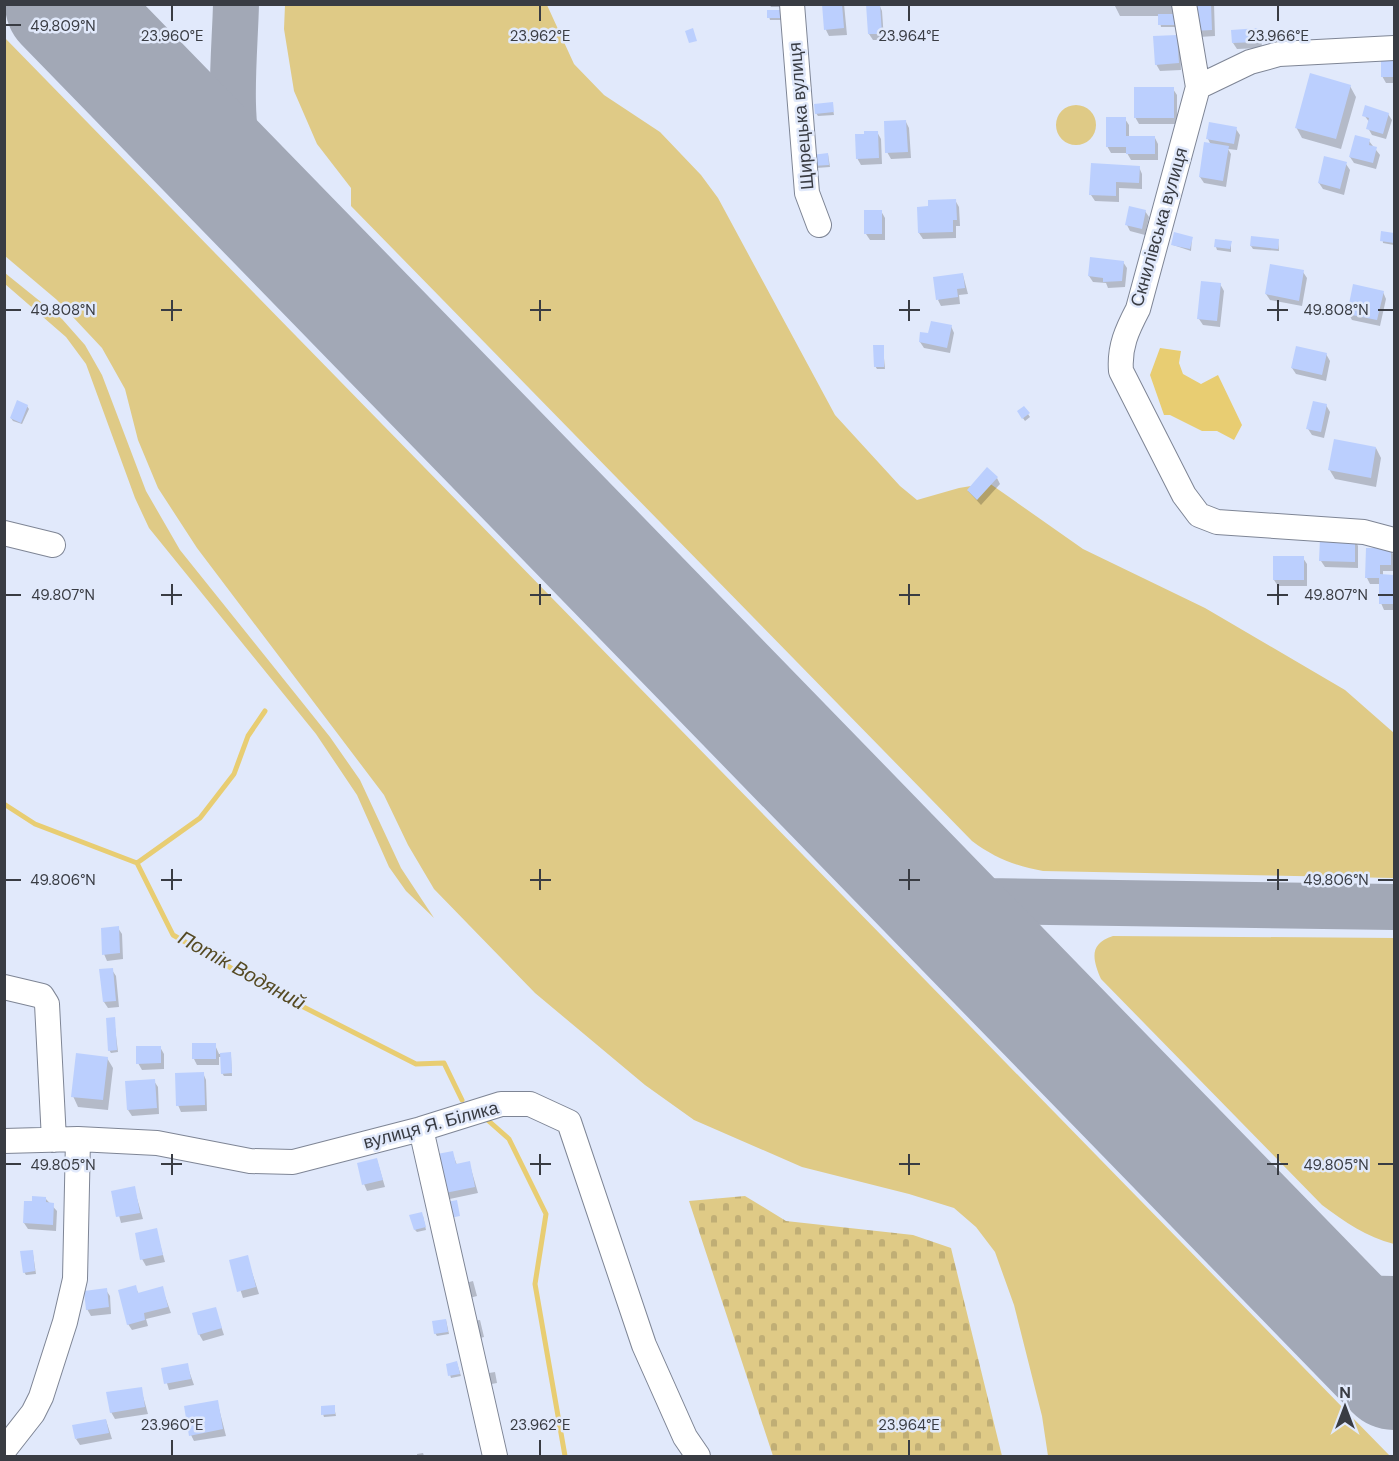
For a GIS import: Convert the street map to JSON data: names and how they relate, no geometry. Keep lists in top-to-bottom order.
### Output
{
  "streets": {
    "street": ["Щирецька вулиця", "Скнилівська вулиця", "вулиця Я. Білика"]
  },
  "water": ["Потік Водяний"],
  "north": "top",
  "coordinates": [
    "49.809°N",
    "23.960°E",
    "23.962°E",
    "23.964°E",
    "23.966°E",
    "49.808°N",
    "49.807°N",
    "49.806°N",
    "49.805°N"
  ]
}
